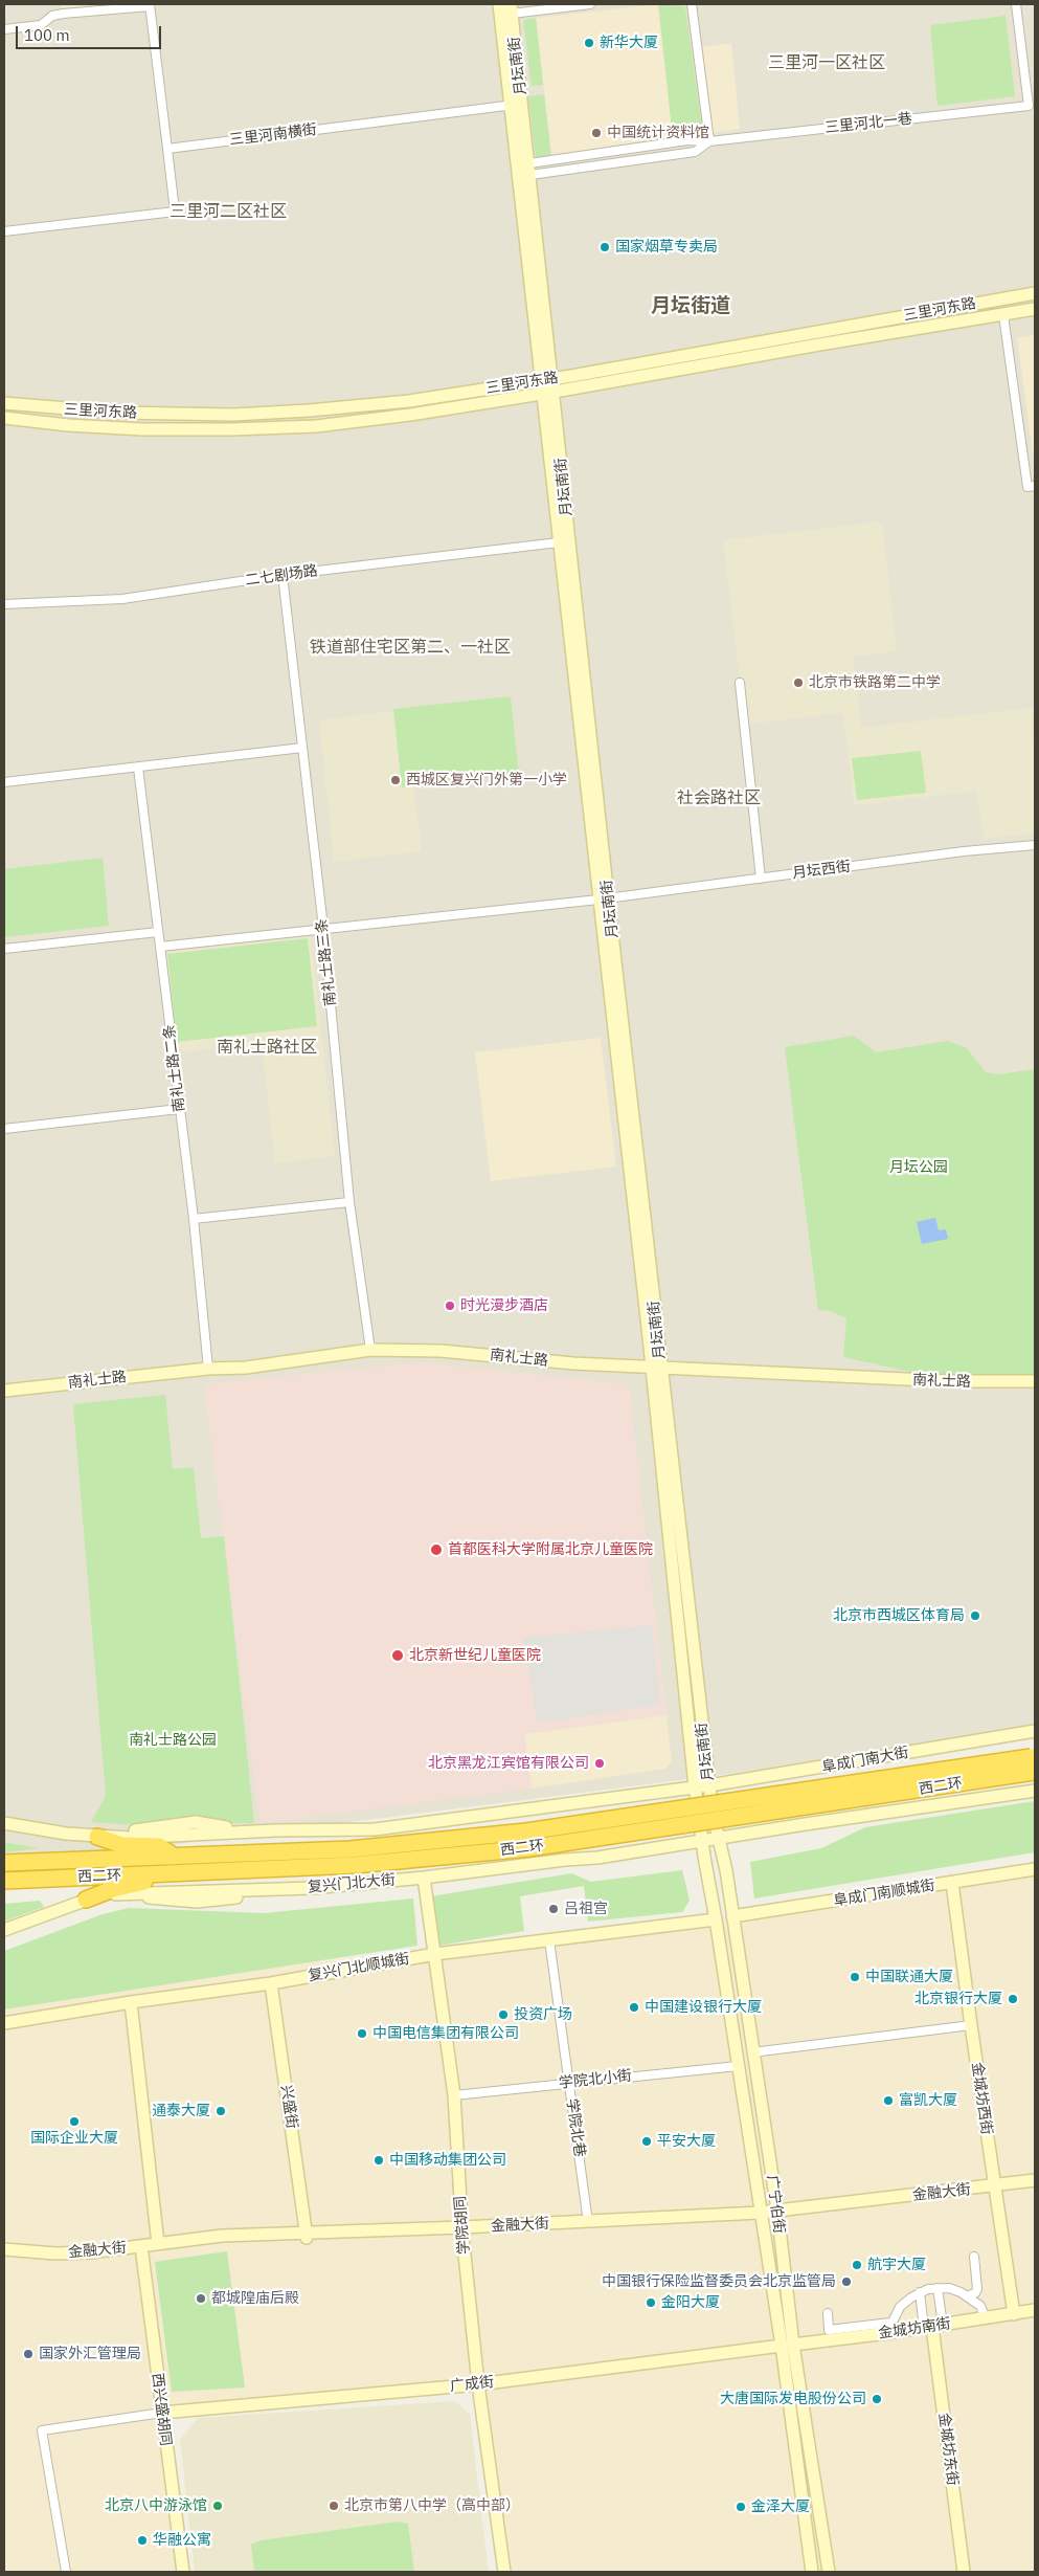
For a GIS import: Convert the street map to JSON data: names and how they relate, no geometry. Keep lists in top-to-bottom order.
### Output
{
  "streets": {
    "highway": ["西二环"],
    "main road": [
      "月坛南街",
      "三里河东路",
      "南礼士路",
      "阜成门南大街",
      "复兴门北大街",
      "阜成门南顺城街",
      "复兴门北顺城街",
      "金城坊西街",
      "兴盛街",
      "金融大街",
      "广宁伯街",
      "学院胡同",
      "金城坊南街",
      "广成街",
      "西兴盛胡同",
      "金城坊东街"
    ],
    "street": [
      "三里河北一巷",
      "三里河南横街",
      "二七剧场路",
      "月坛西街",
      "南礼士路三条",
      "南礼士路二条",
      "学院北小街",
      "学院北巷"
    ]
  },
  "crossings": [
    ["月坛南街", "三里河北一巷"],
    ["月坛南街", "三里河南横街"],
    ["月坛南街", "三里河东路"],
    ["月坛南街", "二七剧场路"],
    ["月坛南街", "月坛西街"],
    ["月坛南街", "南礼士路"],
    ["月坛南街", "阜成门南大街"],
    ["月坛南街", "复兴门北大街"],
    ["月坛南街", "广宁伯街"],
    ["二七剧场路", "南礼士路三条"],
    ["月坛西街", "南礼士路三条"],
    ["月坛西街", "南礼士路二条"],
    ["南礼士路三条", "南礼士路"],
    ["南礼士路二条", "南礼士路"],
    ["复兴门北大街", "广宁伯街"],
    ["复兴门北大街", "学院胡同"],
    ["阜成门南顺城街", "金城坊西街"],
    ["阜成门南顺城街", "广宁伯街"],
    ["复兴门北顺城街", "兴盛街"],
    ["复兴门北顺城街", "学院北巷"],
    ["复兴门北顺城街", "广宁伯街"],
    ["复兴门北顺城街", "学院胡同"],
    ["学院北小街", "学院北巷"],
    ["学院北小街", "广宁伯街"],
    ["学院北小街", "学院胡同"],
    ["金城坊西街", "金融大街"],
    ["金城坊西街", "金城坊南街"],
    ["兴盛街", "金融大街"],
    ["学院北巷", "金融大街"],
    ["金融大街", "广宁伯街"],
    ["金融大街", "学院胡同"],
    ["金融大街", "西兴盛胡同"],
    ["广宁伯街", "金城坊南街"],
    ["广宁伯街", "广成街"],
    ["学院胡同", "广成街"],
    ["金城坊南街", "广成街"],
    ["金城坊南街", "金城坊东街"],
    ["广成街", "西兴盛胡同"]
  ],
  "districts": [
    "三里河一区社区",
    "三里河二区社区",
    "月坛街道",
    "铁道部住宅区第二、一社区",
    "社会路社区",
    "南礼士路社区"
  ],
  "parks": ["月坛公园", "南礼士路公园"],
  "places": [
    "新华大厦",
    "中国统计资料馆",
    "国家烟草专卖局",
    "北京市铁路第二中学",
    "西城区复兴门外第一小学",
    "时光漫步酒店",
    "首都医科大学附属北京儿童医院",
    "北京市西城区体育局",
    "北京新世纪儿童医院",
    "北京黑龙江宾馆有限公司",
    "吕祖宫",
    "中国联通大厦",
    "北京银行大厦",
    "中国建设银行大厦",
    "投资广场",
    "中国电信集团有限公司",
    "富凯大厦",
    "通泰大厦",
    "国际企业大厦",
    "平安大厦",
    "中国移动集团公司",
    "航宇大厦",
    "中国银行保险监督委员会北京监管局",
    "都城隍庙后殿",
    "金阳大厦",
    "国家外汇管理局",
    "大唐国际发电股份公司",
    "北京八中游泳馆",
    "北京市第八中学（高中部）",
    "金泽大厦",
    "华融公寓"
  ],
  "scale_bar": "100 m"
}
